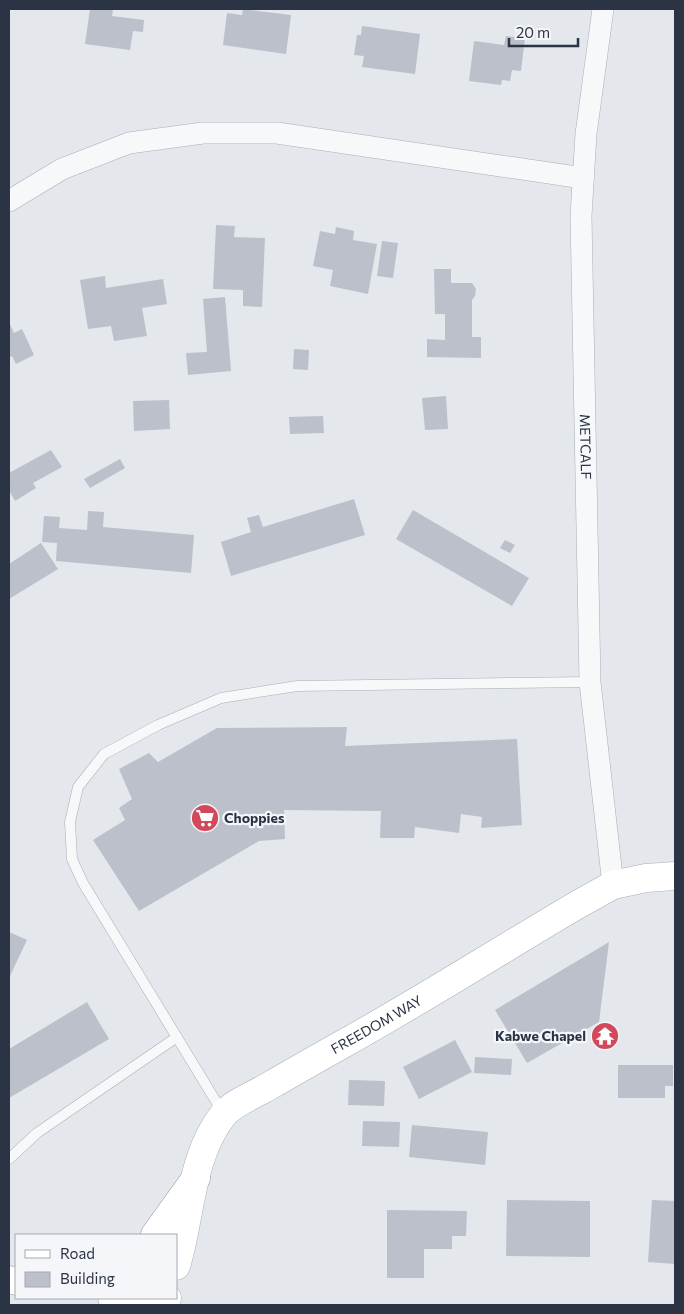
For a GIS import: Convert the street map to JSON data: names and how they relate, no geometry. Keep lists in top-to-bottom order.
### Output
{
  "streets": {
    "main road": ["FREEDOM WAY"],
    "street": ["METCALF"]
  },
  "crossings": [
    ["METCALF", "FREEDOM WAY"]
  ],
  "places": {
    "supermarket": ["Choppies"],
    "temple": ["Kabwe Chapel"]
  },
  "legend": ["Road", "Building"],
  "scale_bar": "20 m"
}
